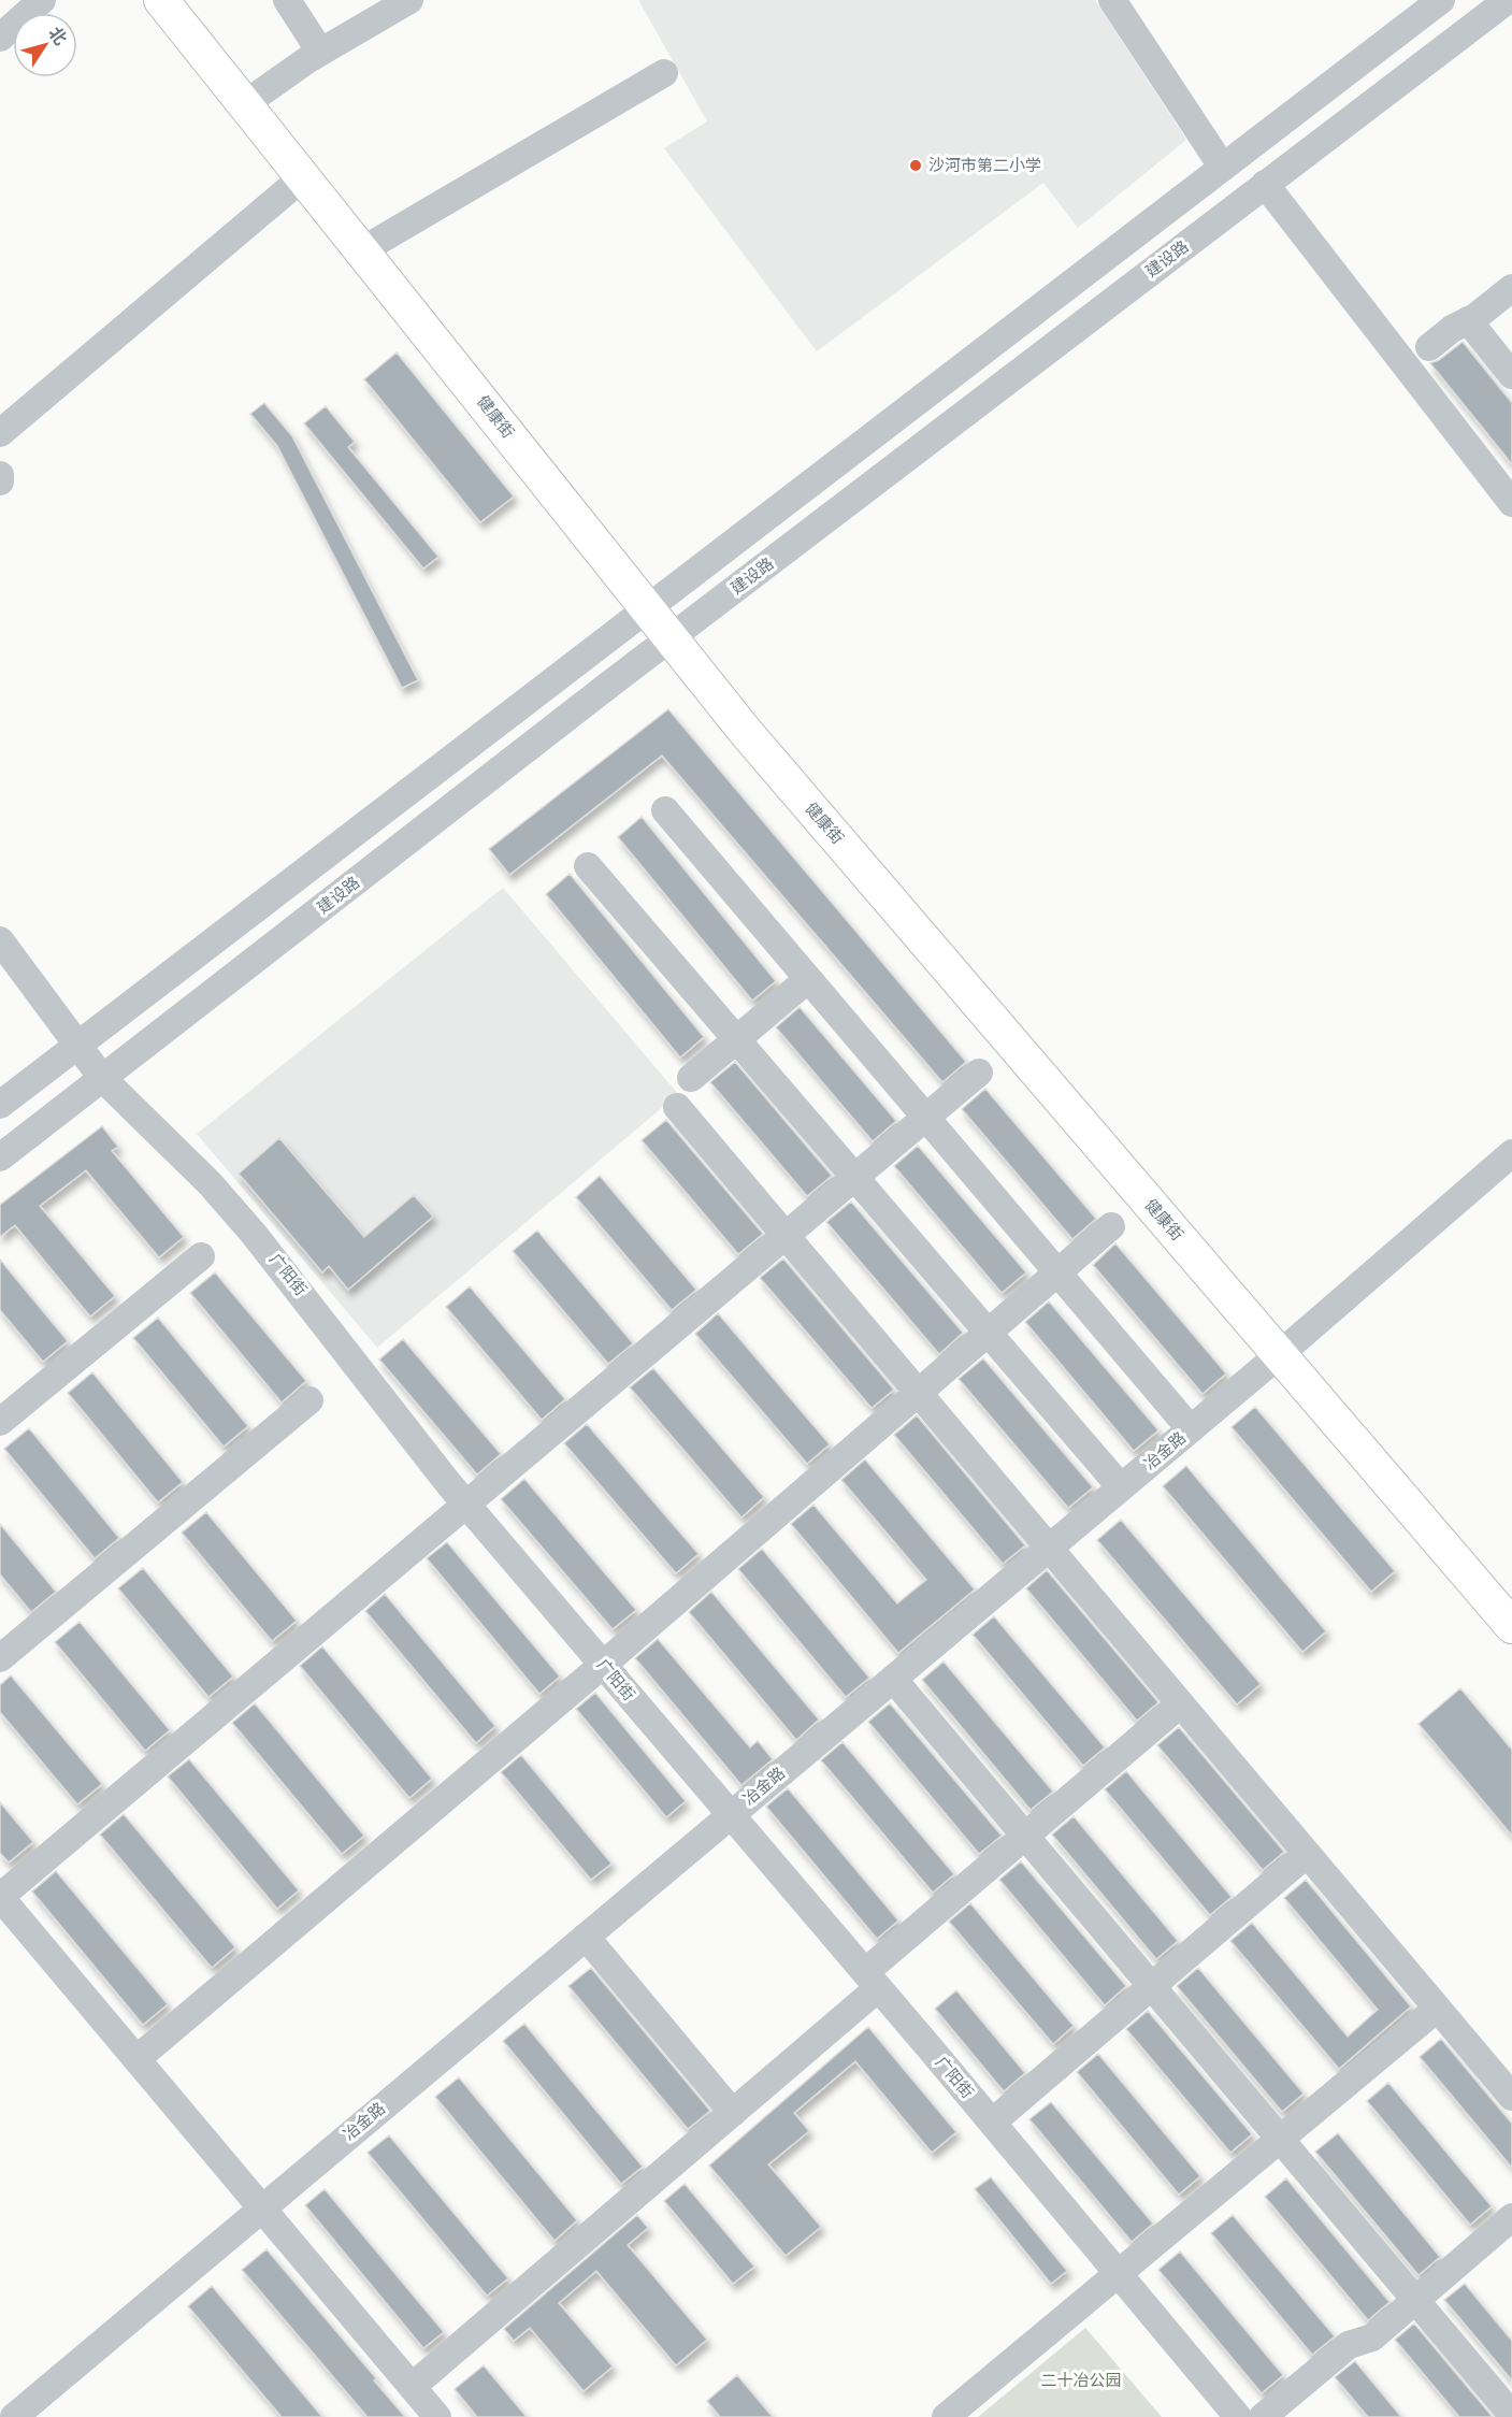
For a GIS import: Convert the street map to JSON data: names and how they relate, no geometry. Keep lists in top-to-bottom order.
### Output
{
  "streets": {
    "main road": ["健康街"],
    "street": ["建设路", "广阳街", "冶金路"]
  },
  "crossings": [
    ["建设路", "健康街"],
    ["建设路", "广阳街"],
    ["健康街", "冶金路"],
    ["广阳街", "冶金路"]
  ],
  "parks": ["二十冶公园"],
  "places": ["沙河市第二小学"],
  "north": "top right"
}
